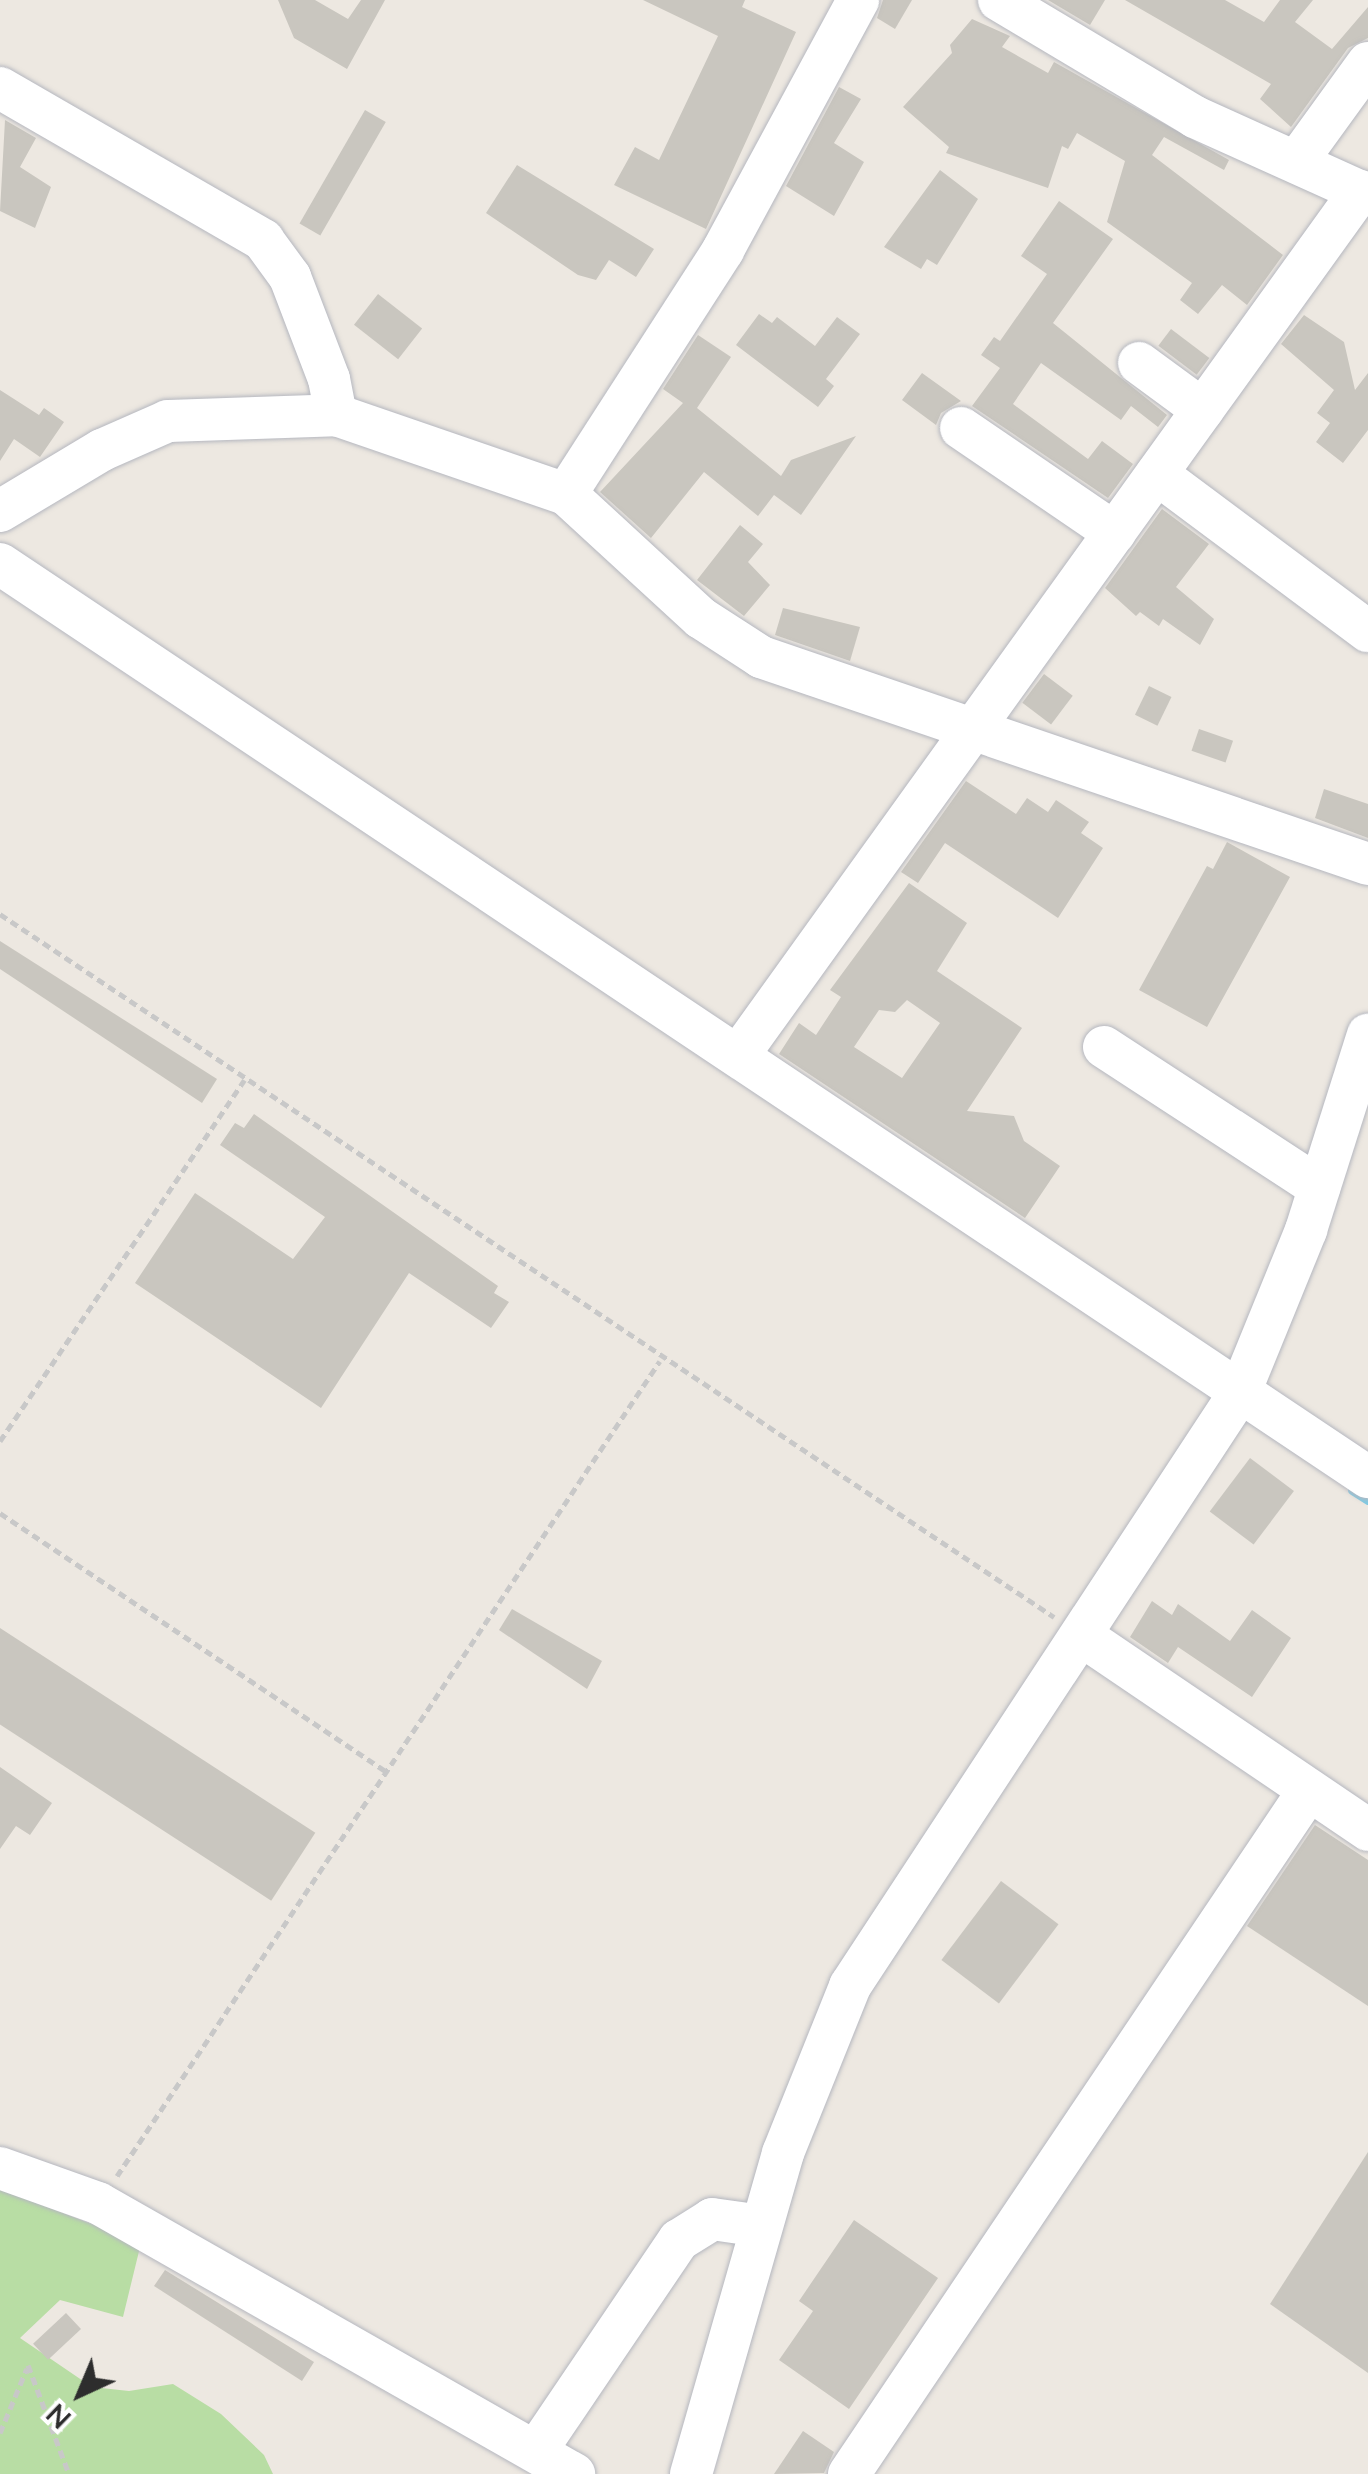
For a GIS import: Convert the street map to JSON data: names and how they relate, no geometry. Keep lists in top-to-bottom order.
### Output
{
  "north": "bottom left"
}
